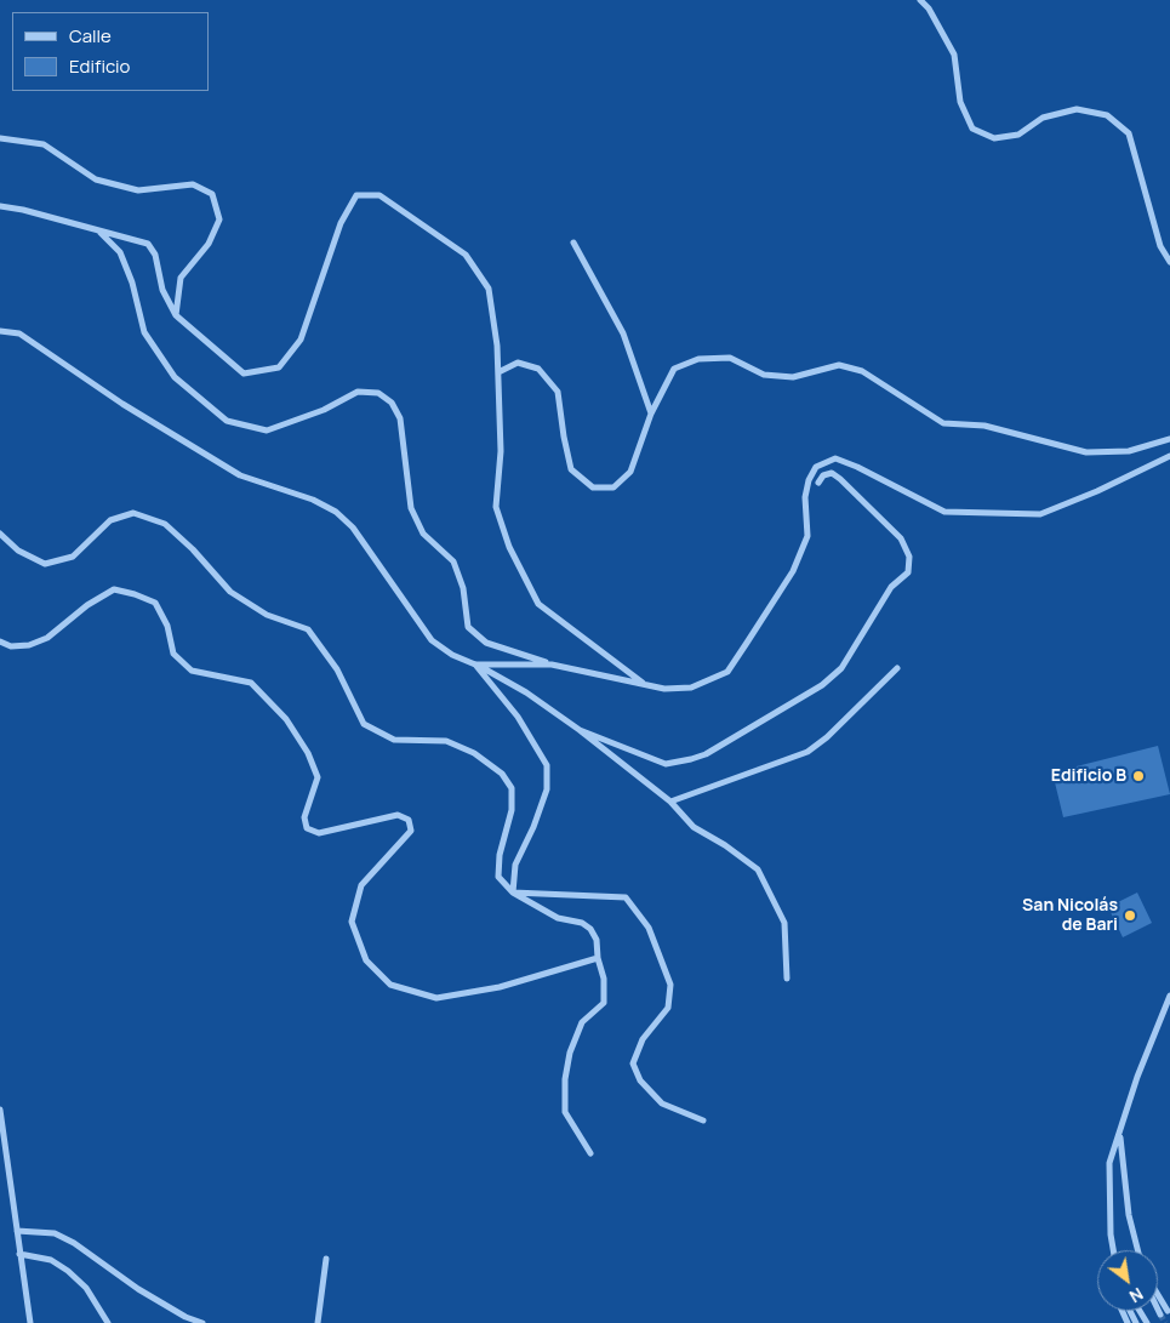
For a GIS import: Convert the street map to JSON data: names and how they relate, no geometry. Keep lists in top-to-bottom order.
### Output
{
  "places": ["Edificio B", "San Nicolás de Bari"],
  "legend": ["Calle", "Edificio"],
  "north": "bottom right"
}
